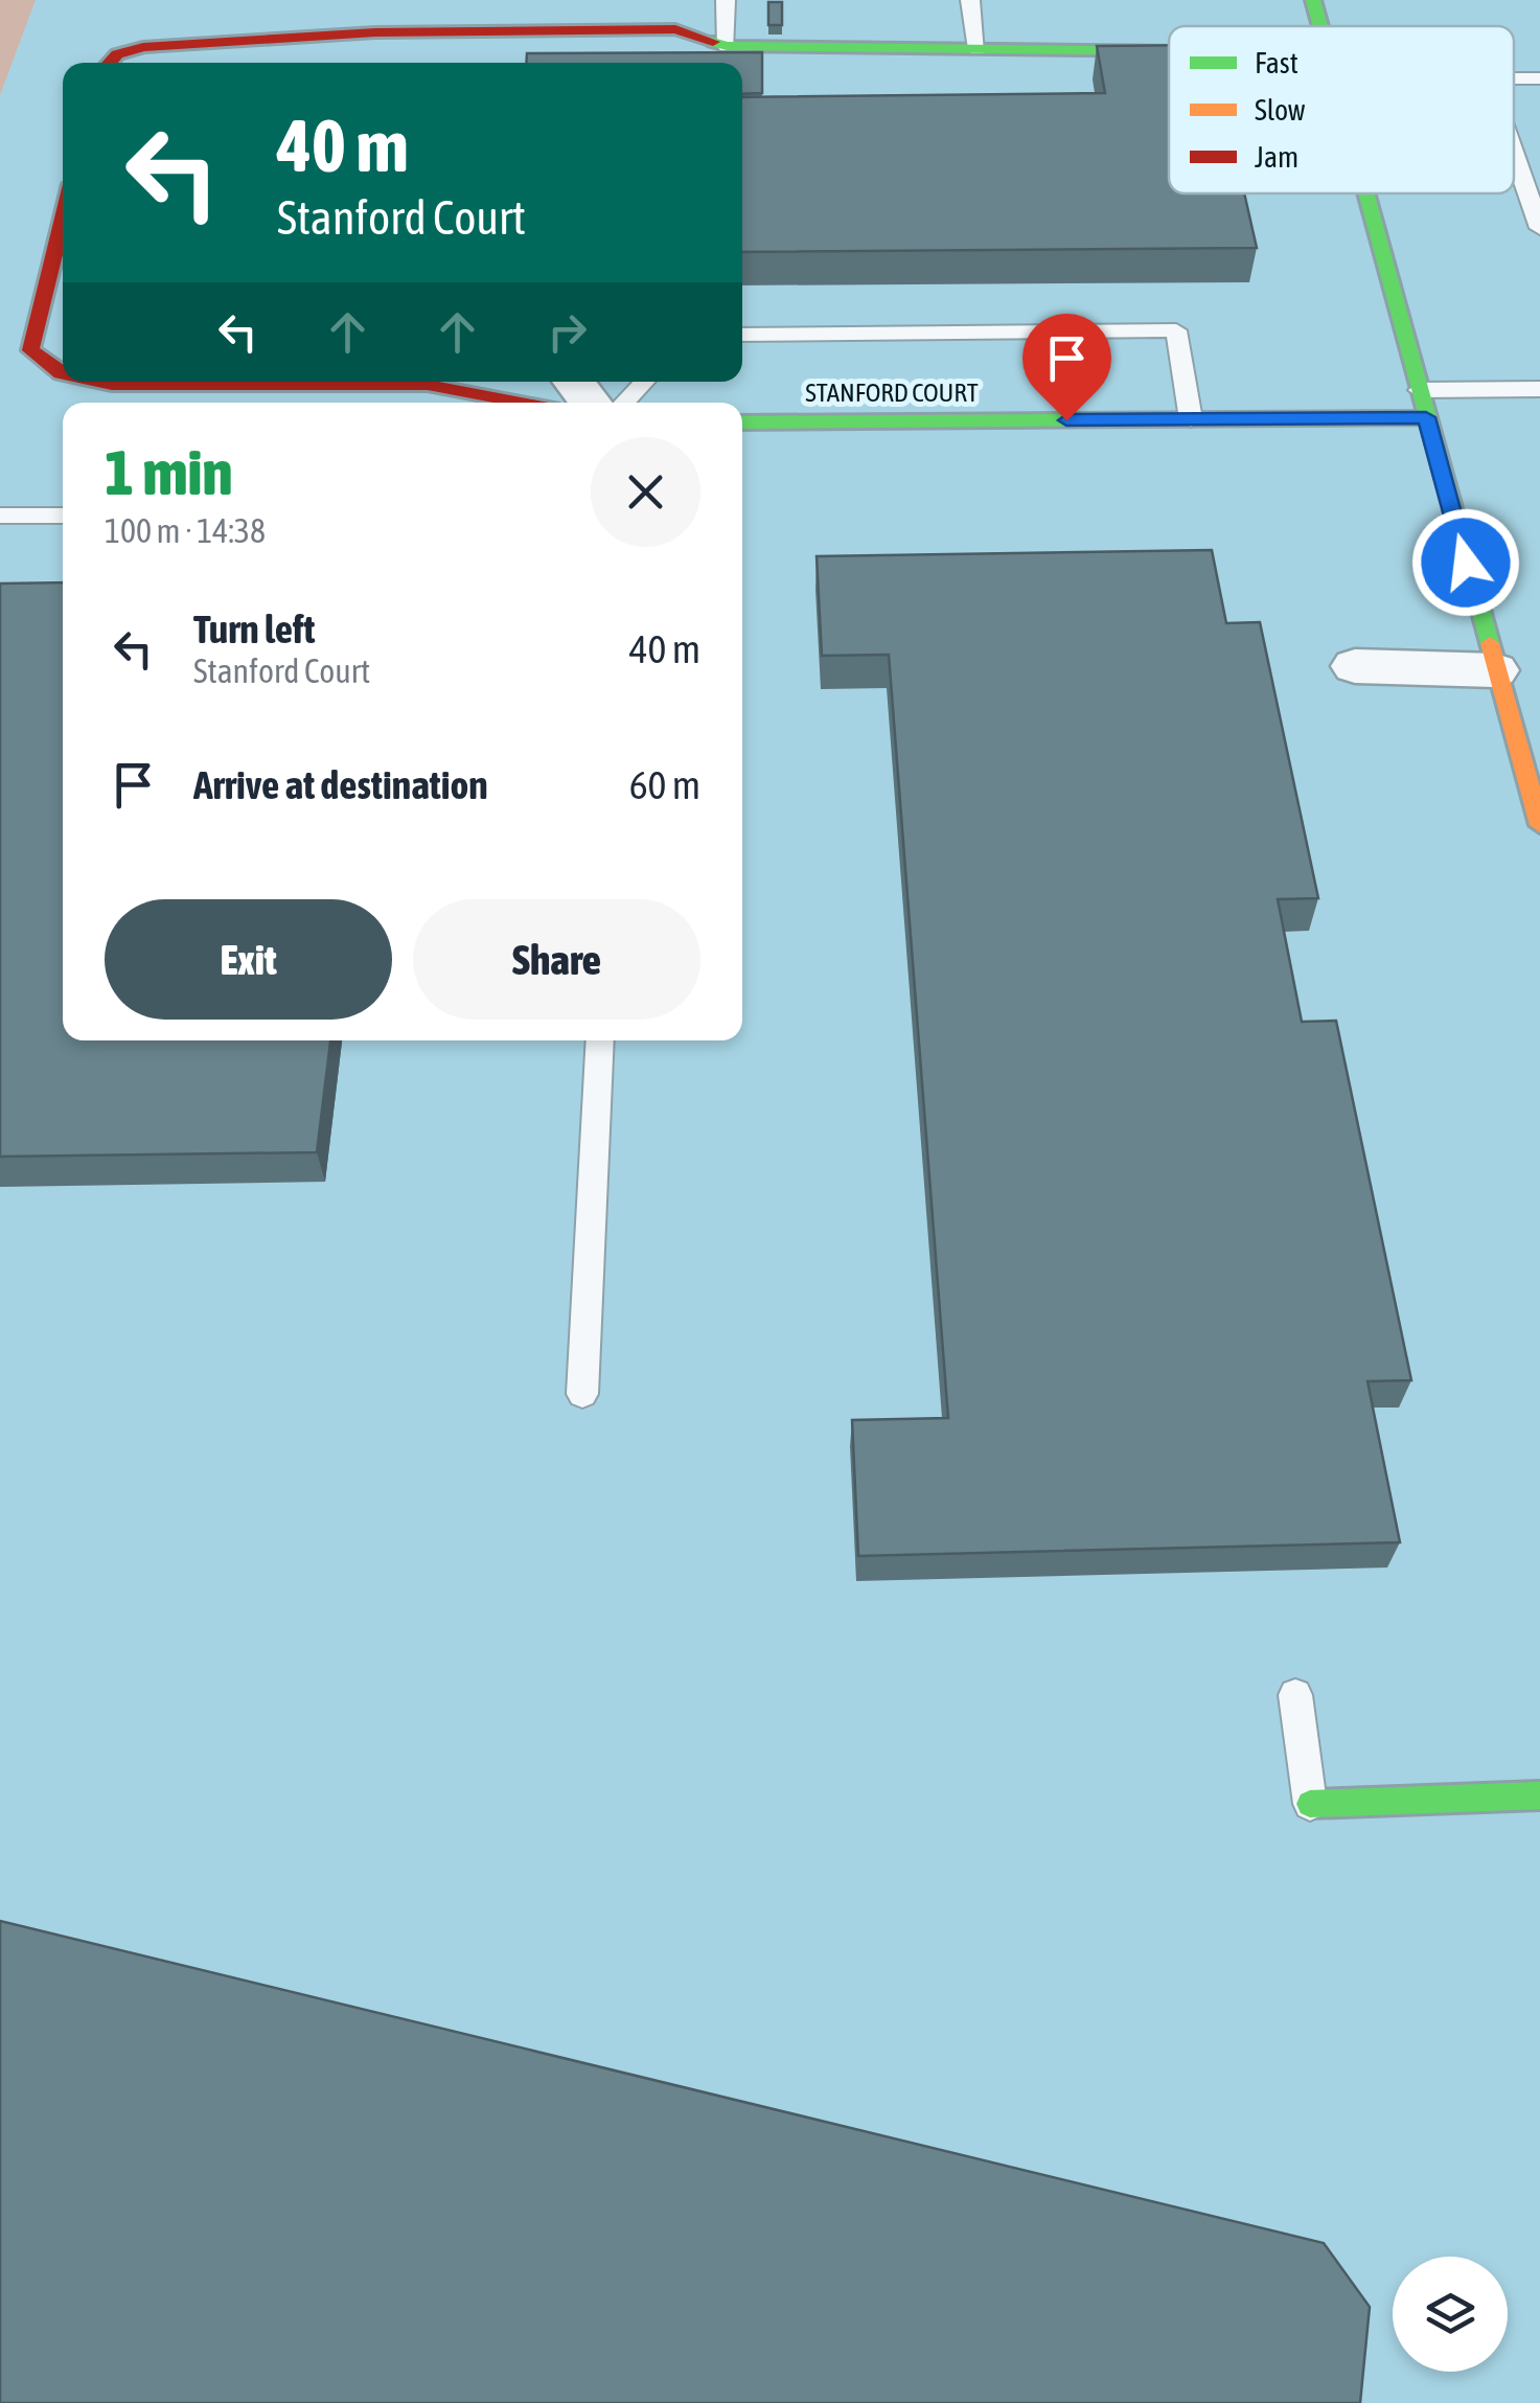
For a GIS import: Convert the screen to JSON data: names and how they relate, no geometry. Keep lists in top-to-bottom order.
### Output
{
  "streets": {
    "street": ["STANFORD COURT"]
  },
  "legend": ["Fast", "Slow", "Jam"],
  "page": {
    "turn": ["40 m", "Stanford Court"],
    "heading": ["1 min", "100 m · 14:38"],
    "list": [
      {
        "name": "Turn left",
        "note": "Stanford Court",
        "value": "40 m"
      },
      {
        "name": "Arrive at destination",
        "value": "60 m"
      }
    ],
    "buttons": ["Exit", "Share"]
  }
}
